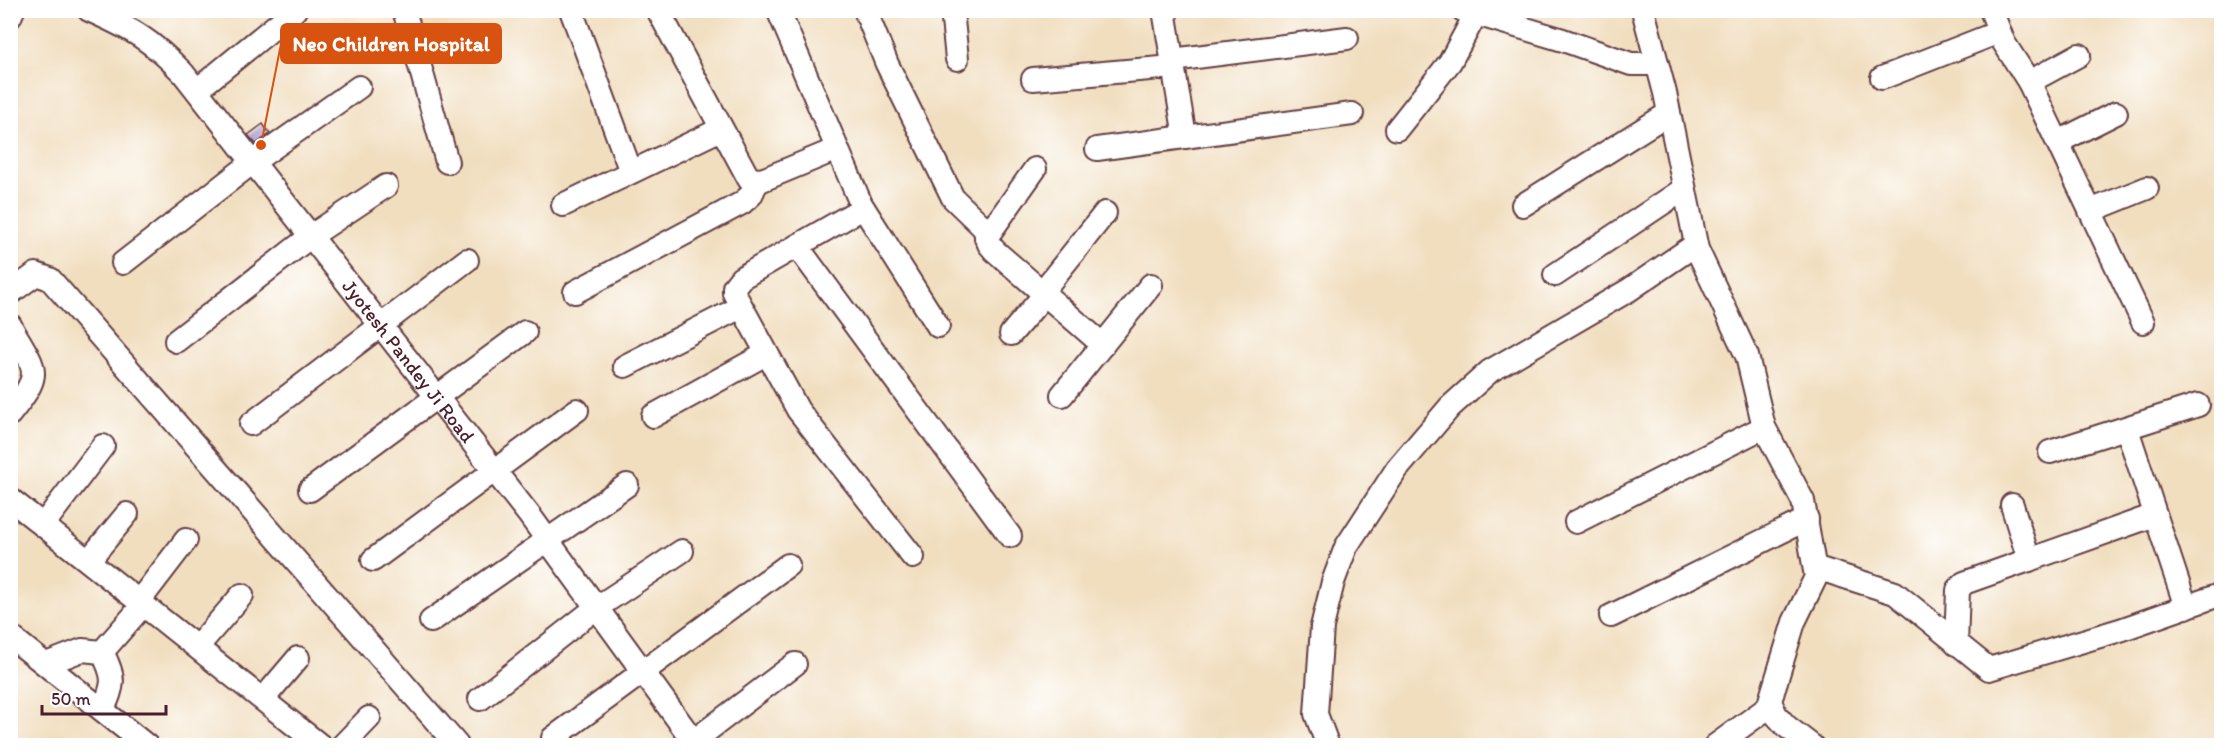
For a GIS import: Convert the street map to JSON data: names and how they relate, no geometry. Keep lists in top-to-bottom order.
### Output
{
  "streets": {
    "street": ["Jyotesh Pandey Ji Road"]
  },
  "places": ["Neo Children Hospital"],
  "scale_bar": "50 m"
}
